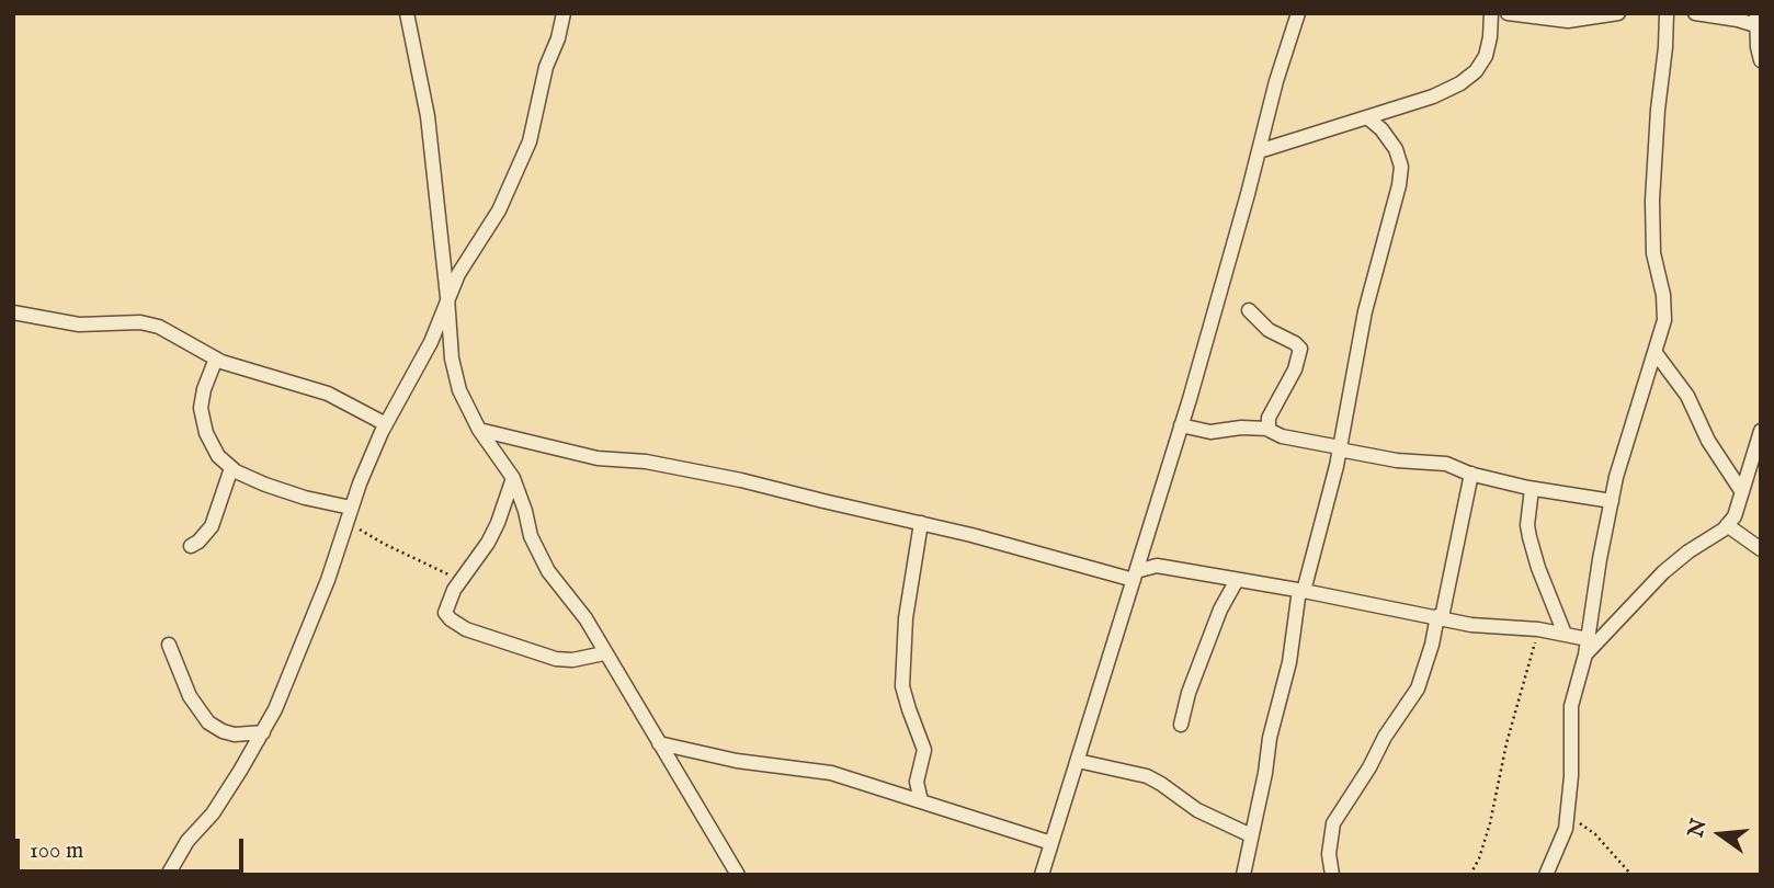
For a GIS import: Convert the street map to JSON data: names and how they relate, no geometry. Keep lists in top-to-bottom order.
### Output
{
  "scale_bar": "100 m",
  "north": "left"
}
